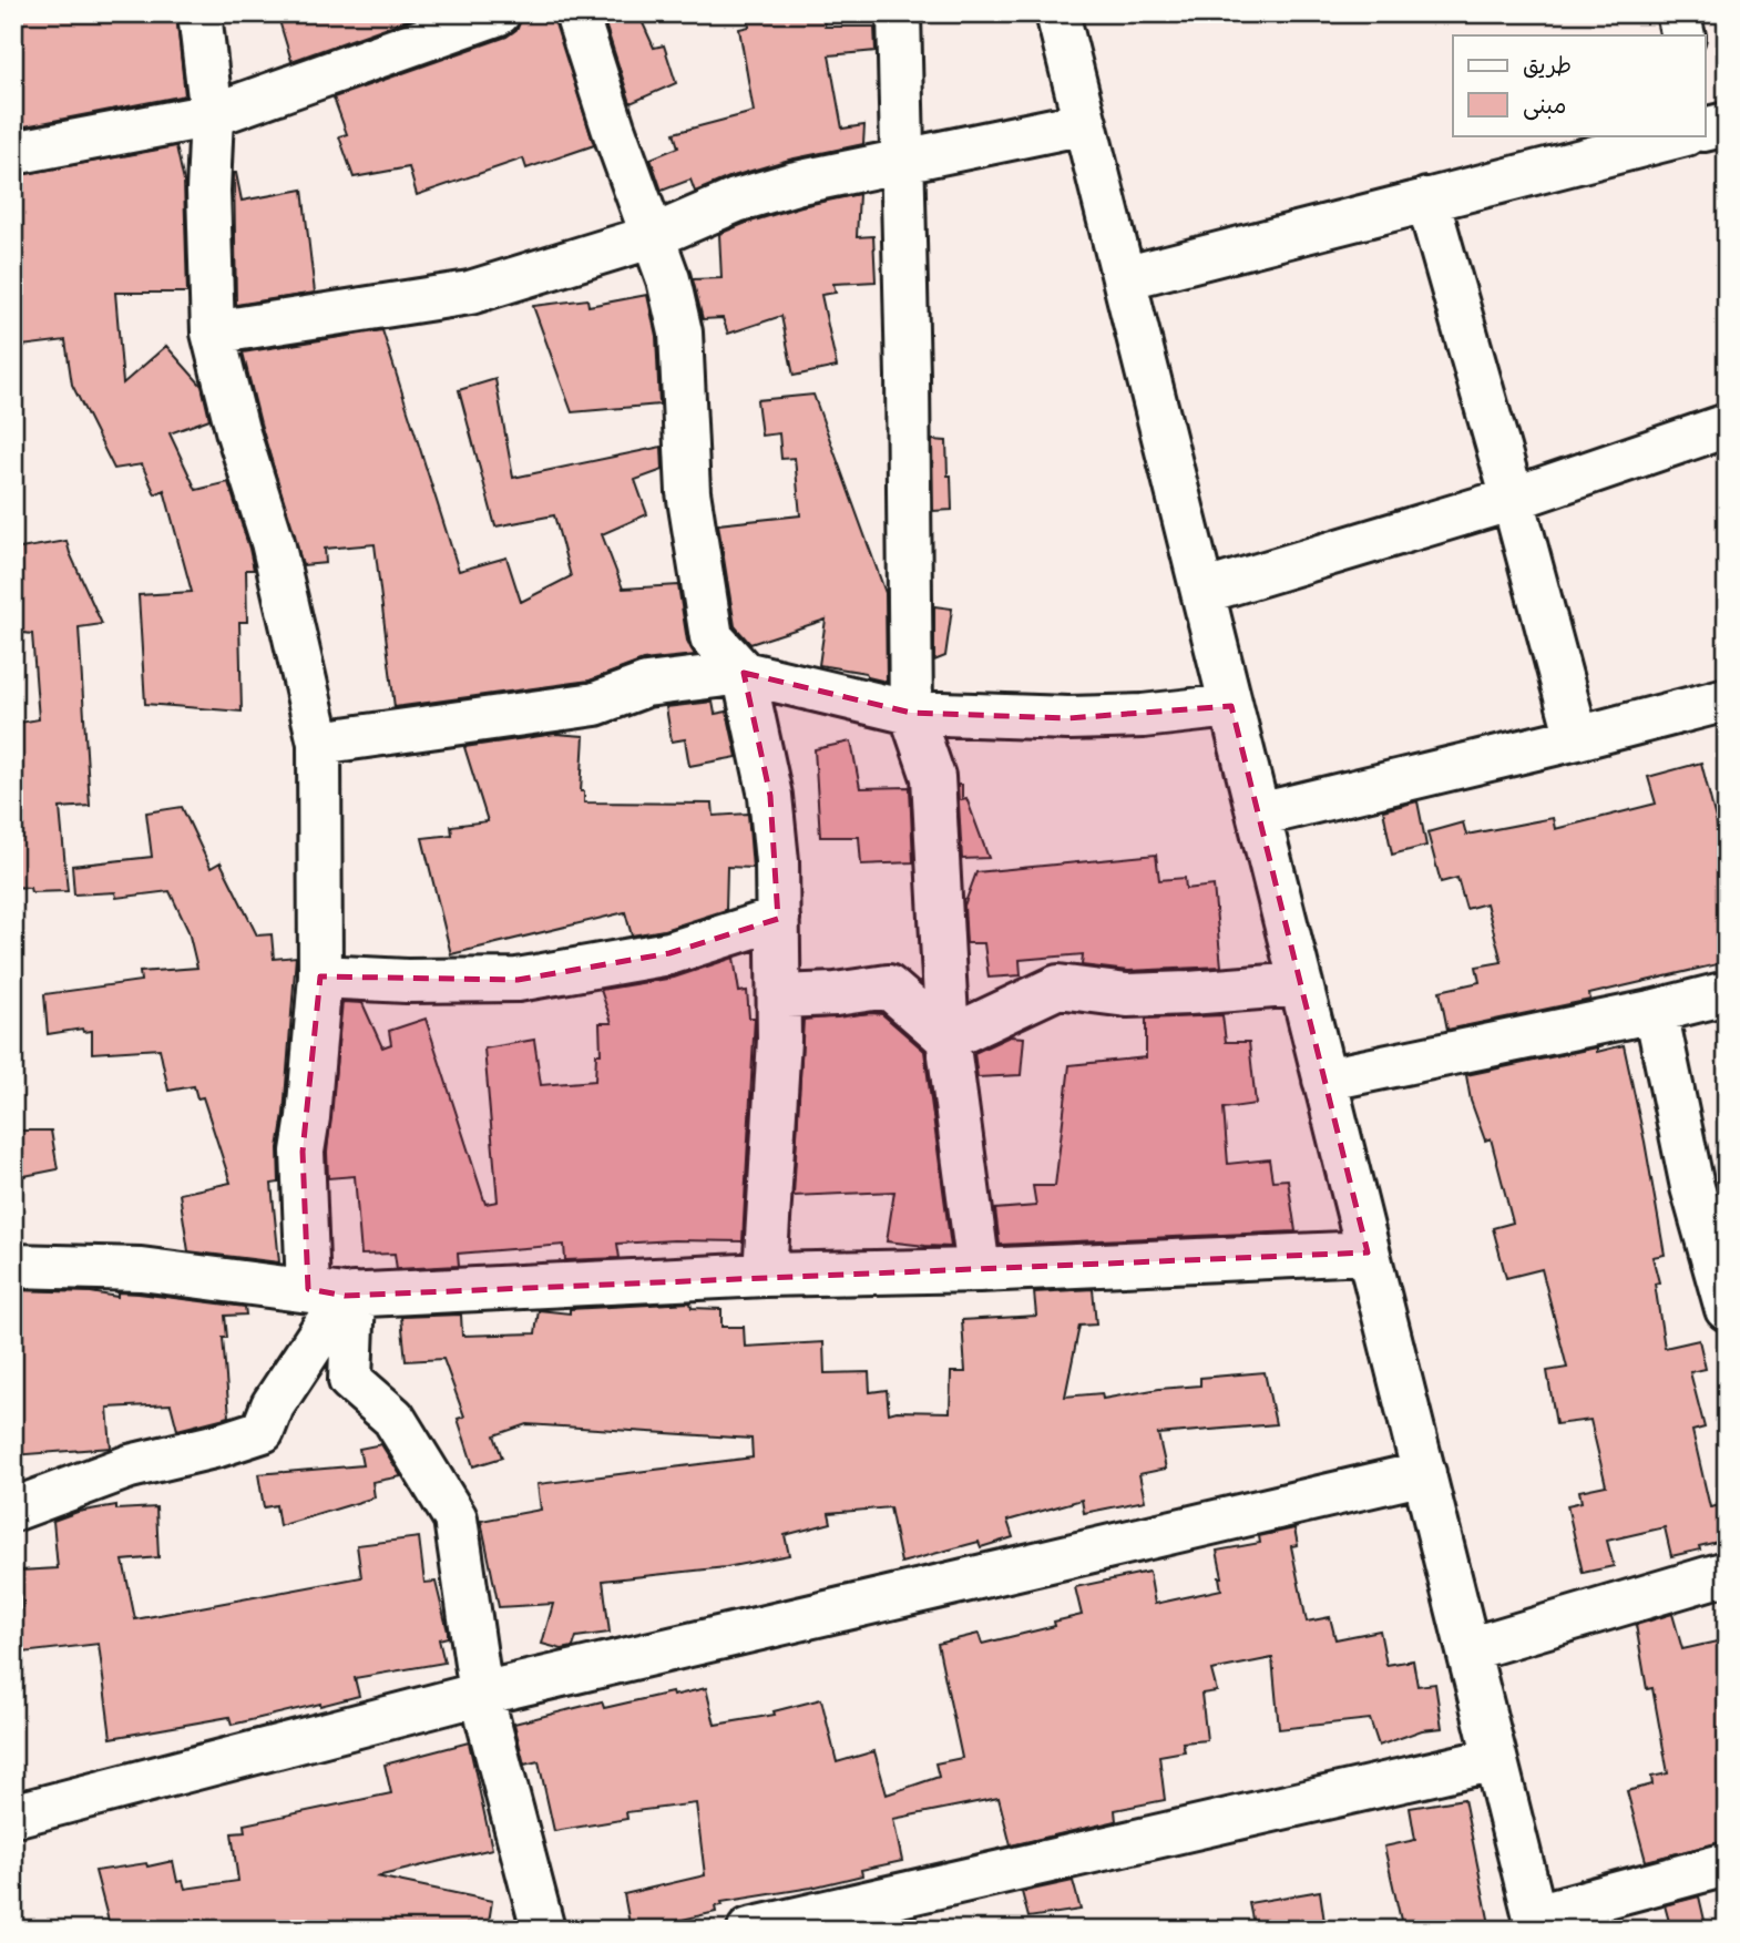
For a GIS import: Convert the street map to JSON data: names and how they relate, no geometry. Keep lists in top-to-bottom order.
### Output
{
  "legend": ["طريق", "مبنى"]
}
